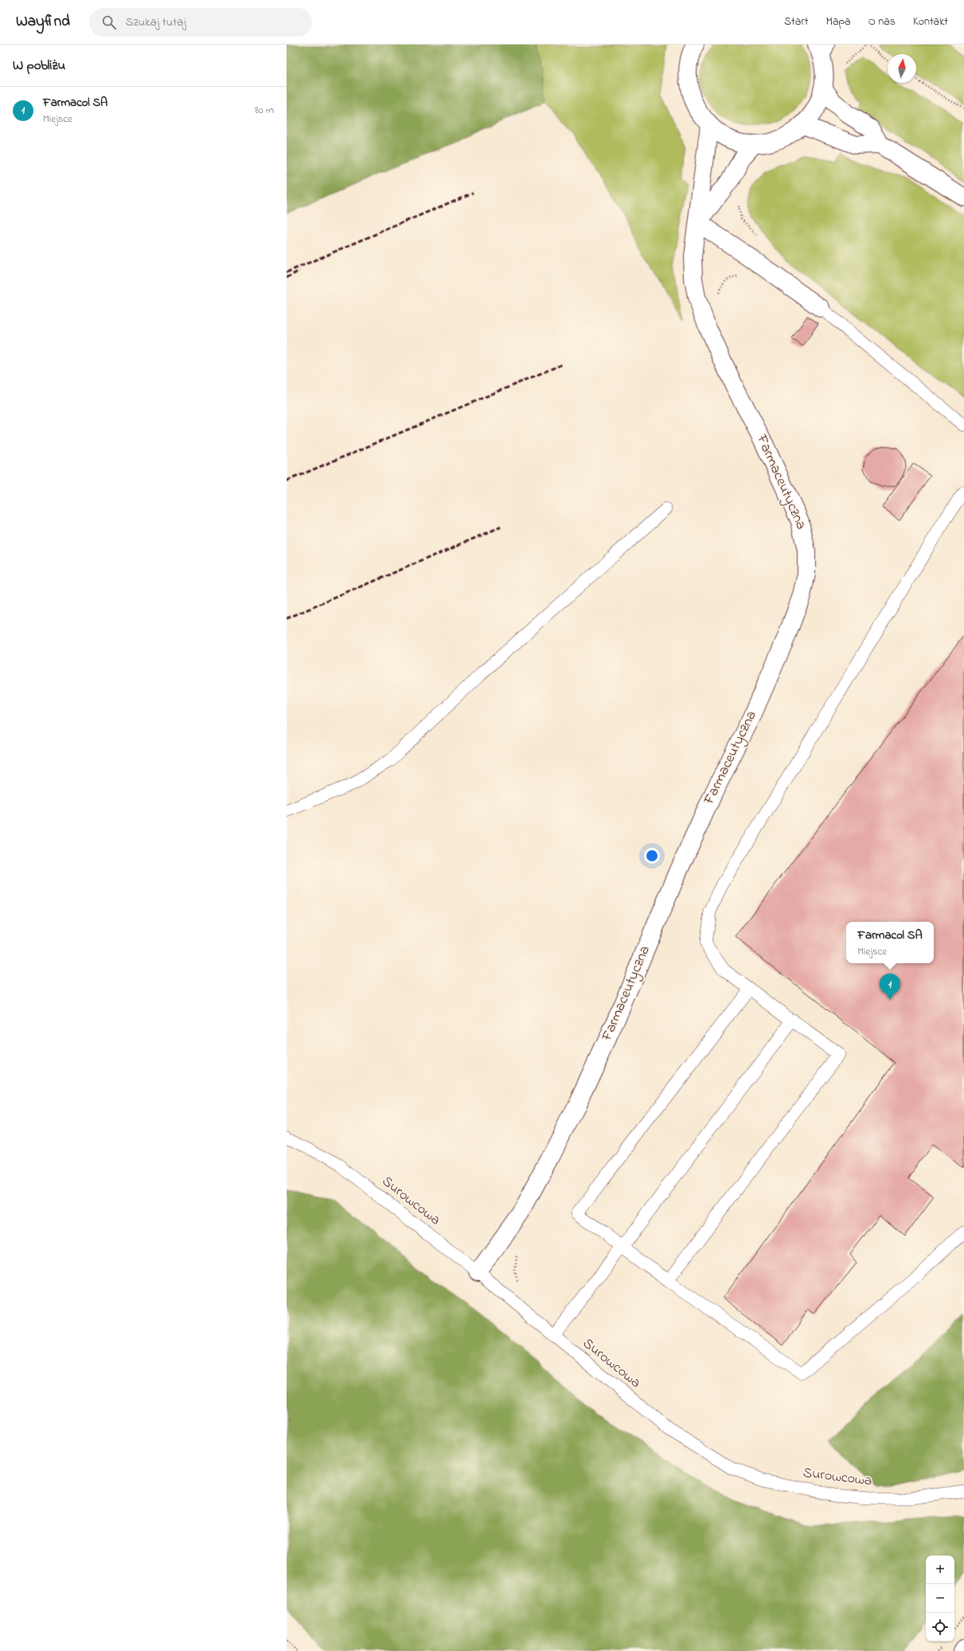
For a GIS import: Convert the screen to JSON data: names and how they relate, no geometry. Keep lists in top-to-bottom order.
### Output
{
  "streets": {
    "street": ["Farmaceutyczna"],
    "lane": ["Surowcowa"]
  },
  "crossings": [
    ["Farmaceutyczna", "Surowcowa"]
  ],
  "north": "top",
  "page": {
    "header": "Wayfind",
    "search": "Szukaj tutaj",
    "nav": [
      "Start",
      "Mapa",
      "O nas",
      "Kontakt"
    ],
    "heading": "W pobliżu",
    "list": [
      {
        "mark": "1",
        "name": "Farmacol SA",
        "note": "Miejsce",
        "value": "80 m"
      }
    ],
    "popup": ["Farmacol SA", "Miejsce"],
    "pins": "1",
    "map_buttons": ["+", "−"]
  }
}
